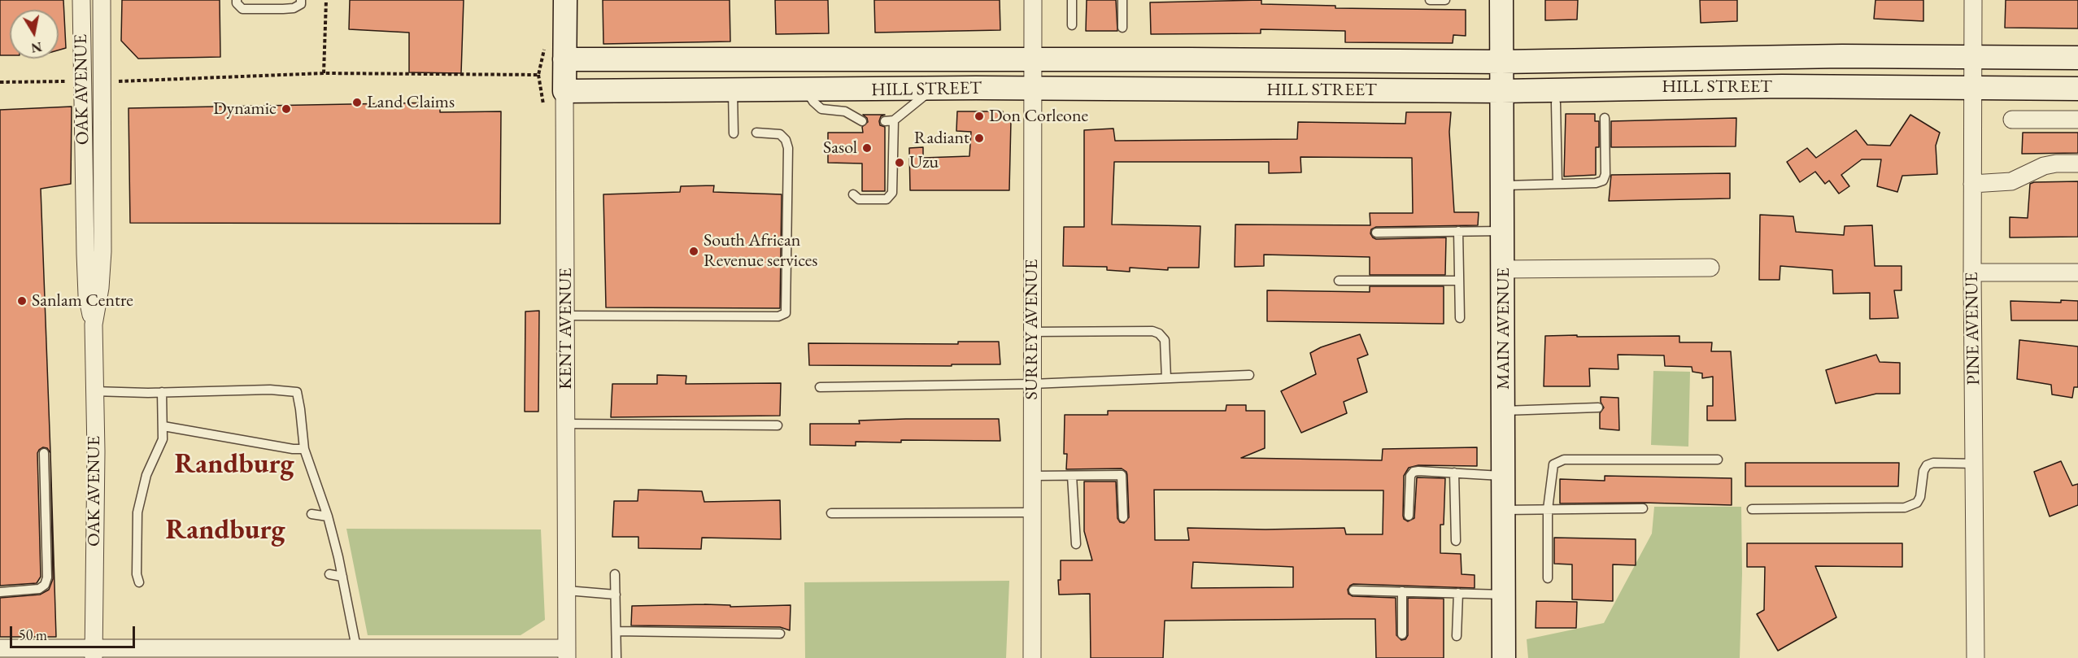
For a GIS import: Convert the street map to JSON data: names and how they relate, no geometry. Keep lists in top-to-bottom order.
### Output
{
  "streets": {
    "main road": ["HILL STREET", "KENT AVENUE", "MAIN AVENUE"],
    "street": ["OAK AVENUE", "PINE AVENUE", "SURREY AVENUE"]
  },
  "crossings": [
    ["HILL STREET", "KENT AVENUE"],
    ["HILL STREET", "MAIN AVENUE"],
    ["HILL STREET", "PINE AVENUE"],
    ["HILL STREET", "SURREY AVENUE"]
  ],
  "districts": ["Randburg", "Randburg"],
  "places": [
    "Land Claims",
    "Dynamic",
    "Don Corleone",
    "Radiant",
    "Sasol",
    "Uzu",
    "South African Revenue services",
    "Sanlam Centre"
  ],
  "scale_bar": "50 m",
  "north": "bottom"
}
